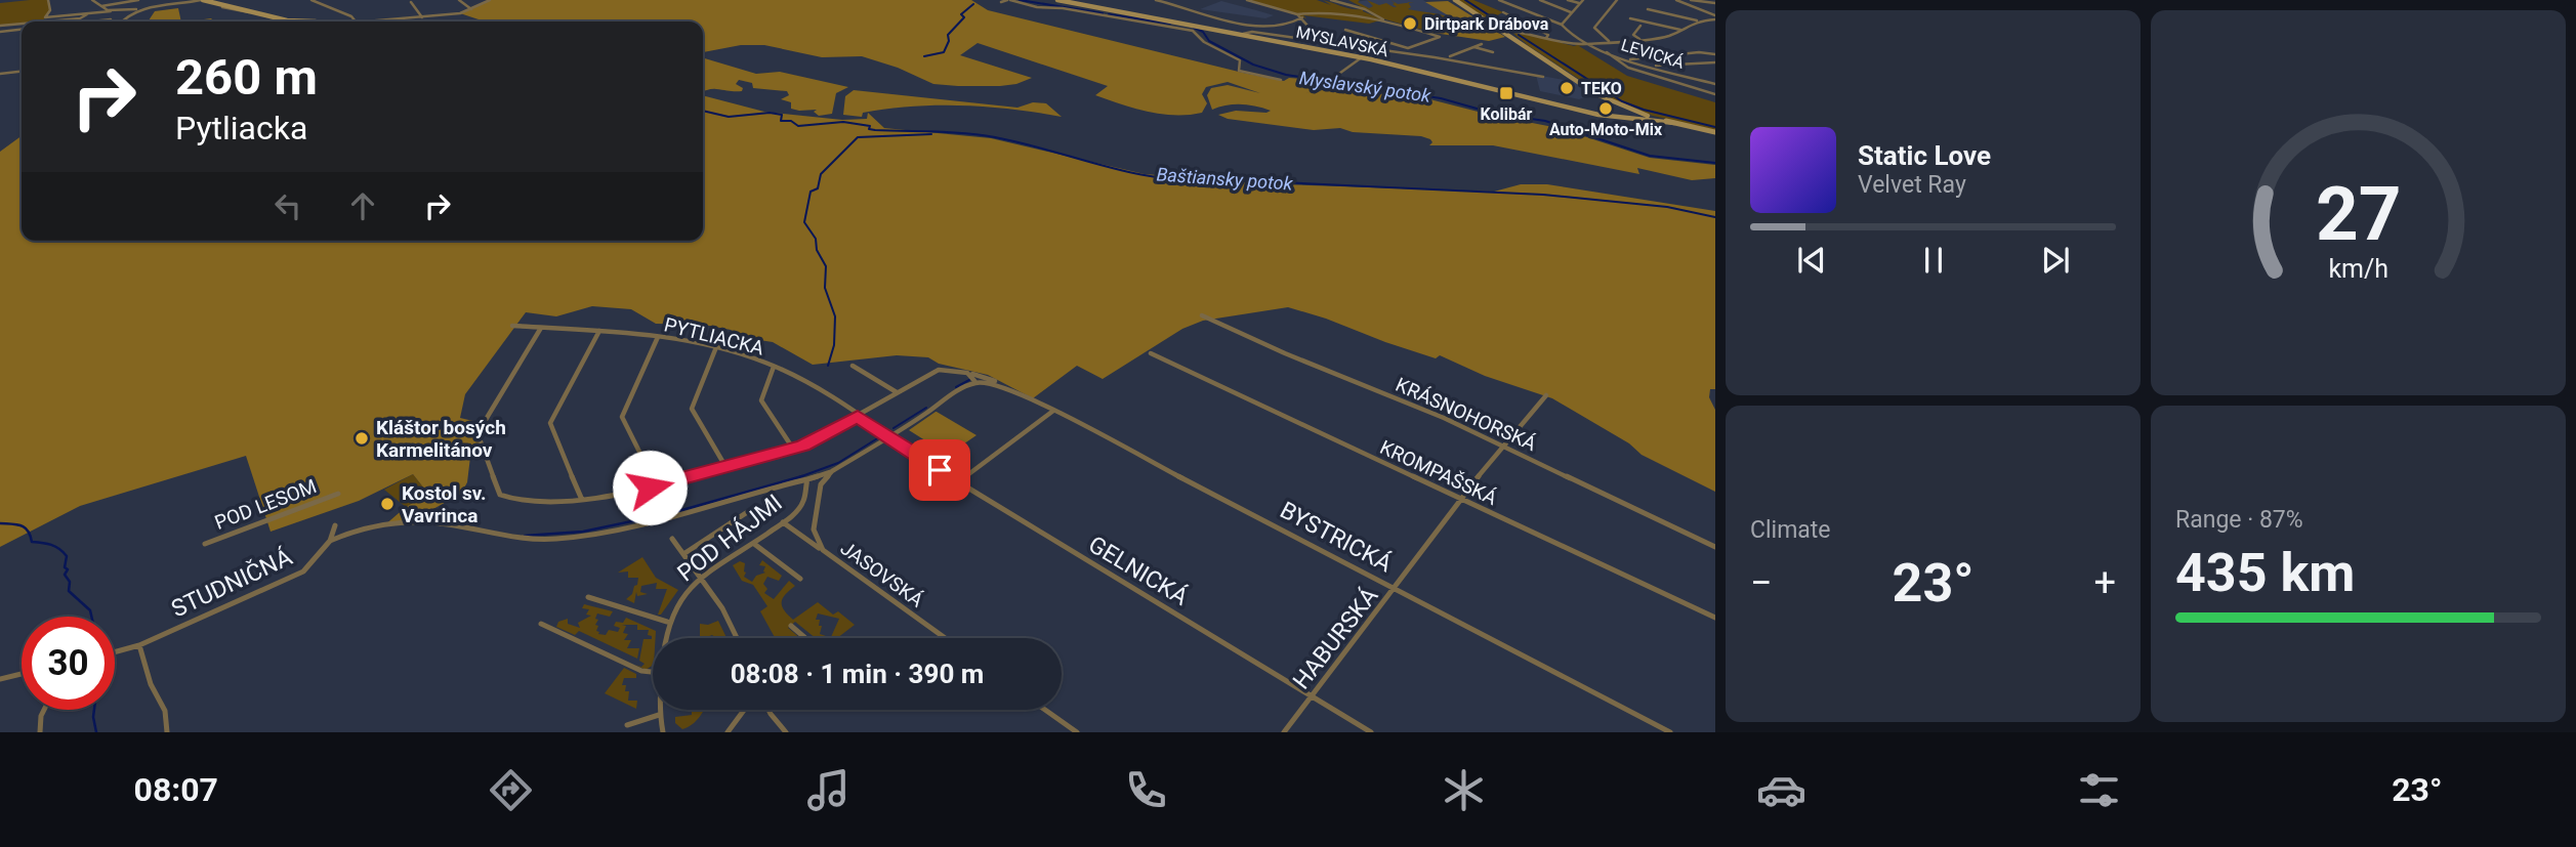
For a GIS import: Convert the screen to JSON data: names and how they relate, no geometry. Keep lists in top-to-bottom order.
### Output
{
  "streets": {
    "street": [
      "MYSLAVSKÁ",
      "LEVICKÁ",
      "PYTLIACKA",
      "KRÁSNOHORSKÁ",
      "KROMPAŠSKÁ",
      "POD LESOM",
      "BYSTRICKÁ",
      "POD HÁJMI",
      "GELNICKÁ",
      "JASOVSKÁ",
      "STUDNIČNÁ",
      "HABURSKÁ"
    ]
  },
  "crossings": [
    ["PYTLIACKA", "GELNICKÁ"],
    ["KRÁSNOHORSKÁ", "HABURSKÁ"],
    ["KROMPAŠSKÁ", "HABURSKÁ"],
    ["BYSTRICKÁ", "HABURSKÁ"],
    ["GELNICKÁ", "HABURSKÁ"]
  ],
  "water": ["Myslavský potok", "Baštiansky potok"],
  "places": {
    "other": [
      "Dirtpark Drábova",
      "TEKO",
      "Auto-Moto-Mix",
      "Kláštor bosých Karmelitánov",
      "Kostol sv. Vavrinca"
    ],
    "transit": ["Kolibár"]
  },
  "page": {
    "turn": ["260 m", "Pytliacka"],
    "song": ["Static Love", "Velvet Ray"],
    "tile": [
      "Climate",
      ["Range · 87%", "435 km"]
    ],
    "heat": ["−", "23°", "+"],
    "limit": "30",
    "trip": "08:08 · 1 min · 390 m",
    "tabs": ["08:07", "23°"],
    "gauge": ["27", "km/h"]
  }
}
